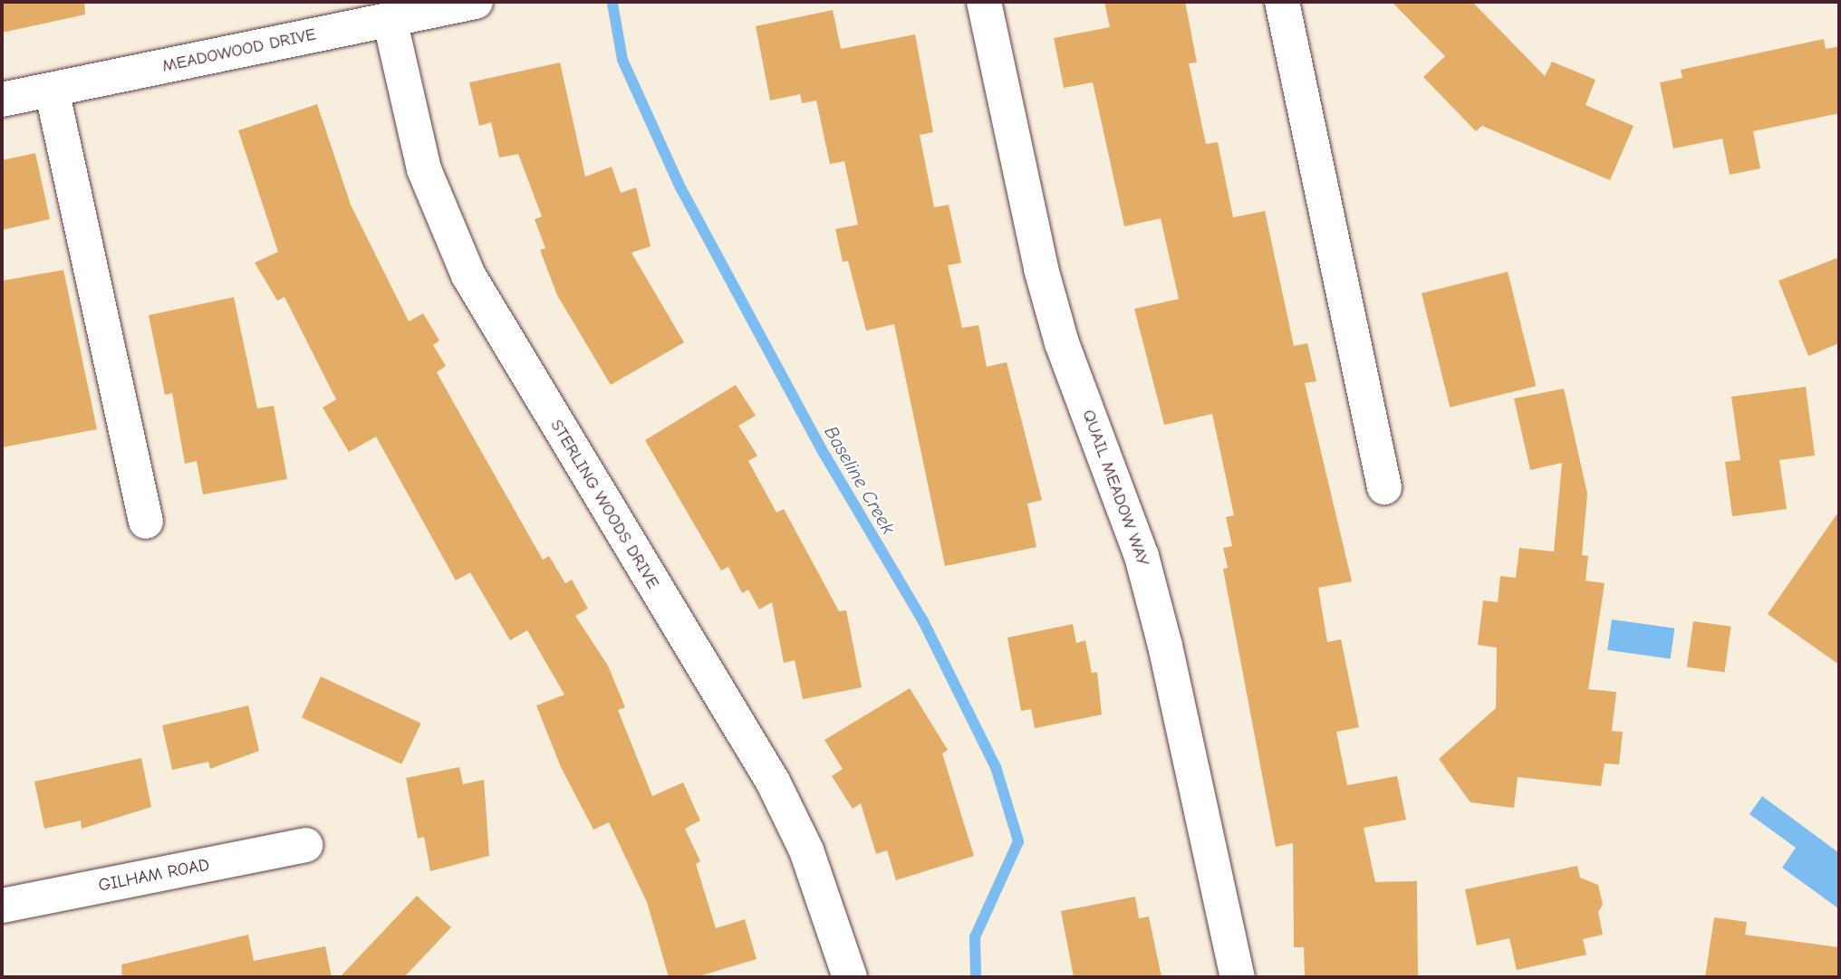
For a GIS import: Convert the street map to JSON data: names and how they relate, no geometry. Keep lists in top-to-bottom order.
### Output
{
  "streets": {
    "street": [
      "MEADOWOOD DRIVE",
      "QUAIL MEADOW WAY",
      "STERLING WOODS DRIVE",
      "GILHAM ROAD"
    ]
  },
  "crossings": [
    ["MEADOWOOD DRIVE", "STERLING WOODS DRIVE"]
  ],
  "water": ["Baseline Creek"]
}
